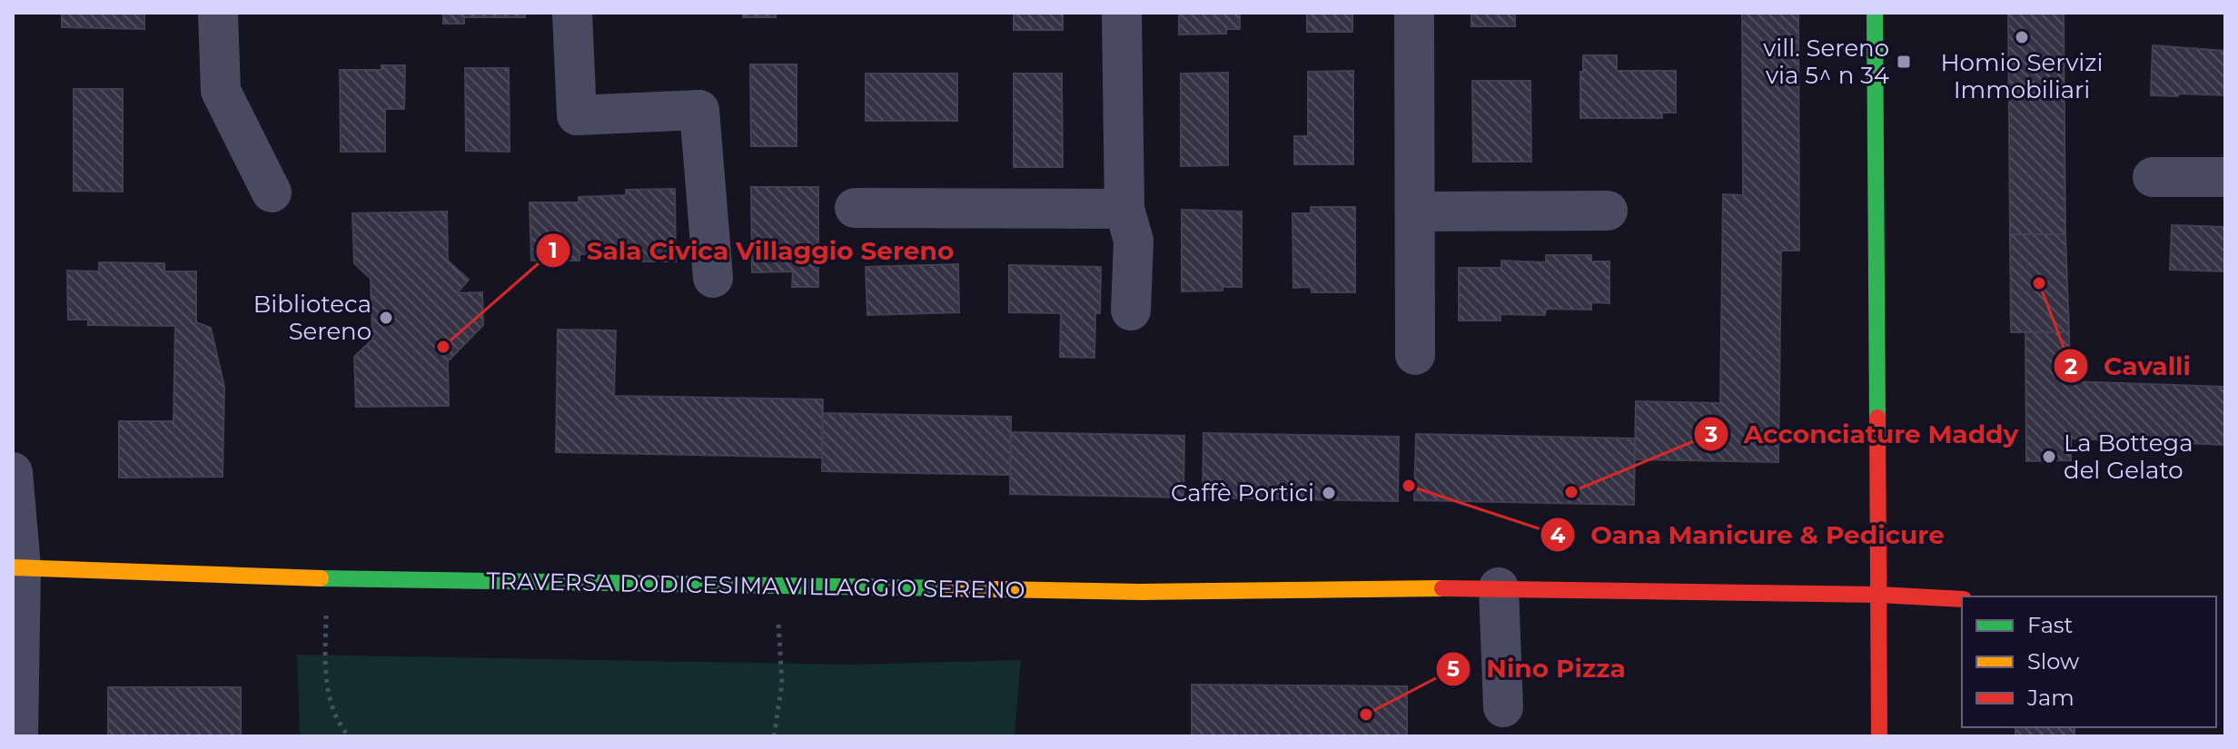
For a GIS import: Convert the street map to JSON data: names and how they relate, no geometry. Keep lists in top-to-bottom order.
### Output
{
  "streets": {
    "street": ["TRAVERSA DODICESIMA VILLAGGIO SERENO"]
  },
  "places": {
    "other": [
      "Homio Servizi Immobiliari",
      "Cavalli",
      "Biblioteca Sereno",
      "Sala Civica Villaggio Sereno",
      "La Bottega del Gelato",
      "Oana Manicure & Pedicure",
      "Acconciature Maddy",
      "Caffè Portici",
      "Nino Pizza"
    ],
    "transit": ["vill. Sereno via 5^ n 34"]
  },
  "legend": ["Fast", "Slow", "Jam"]
}
